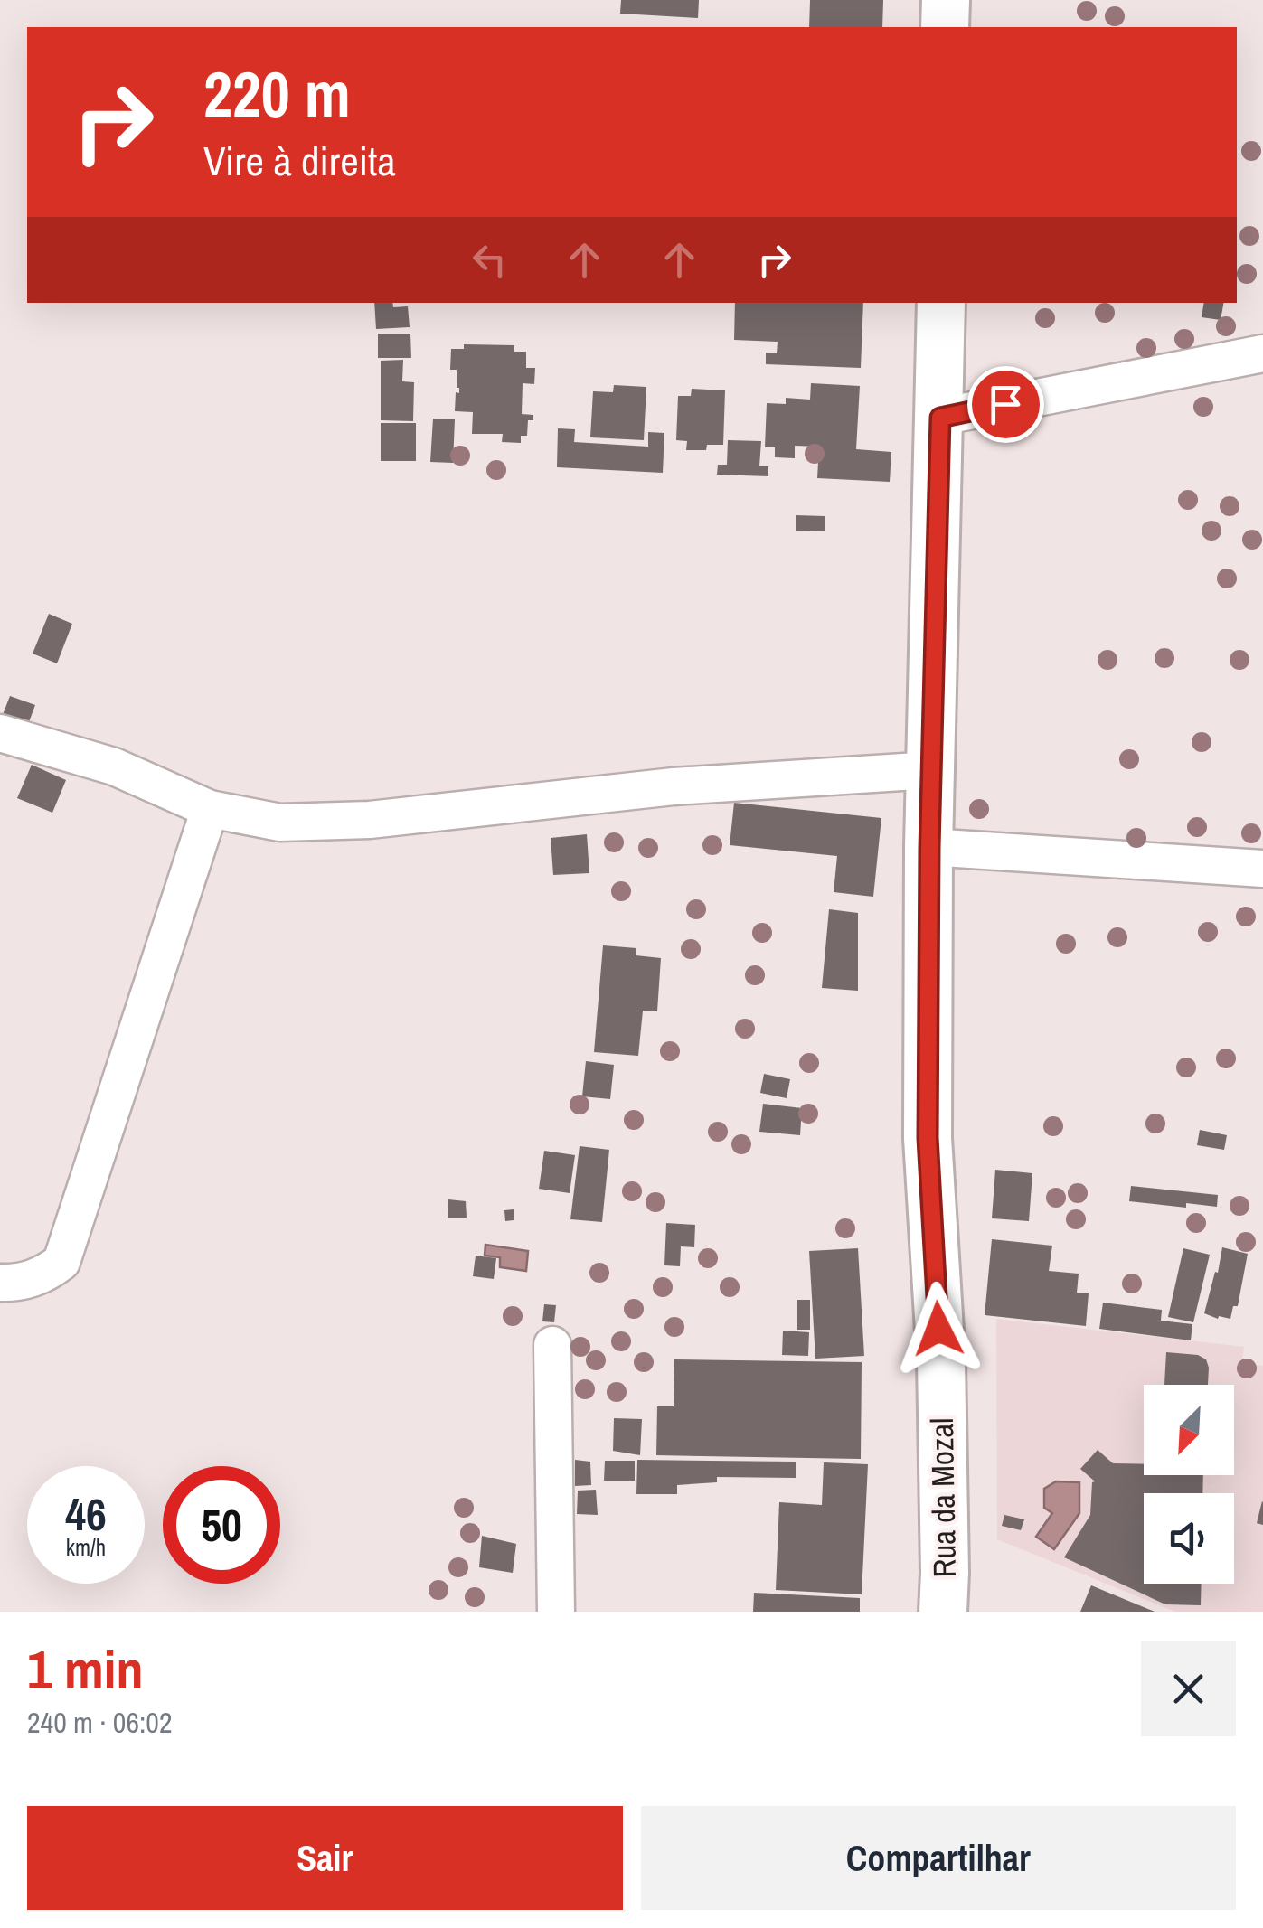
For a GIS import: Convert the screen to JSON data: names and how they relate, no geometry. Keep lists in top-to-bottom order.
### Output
{
  "streets": {
    "main road": ["Rua da Mozal"]
  },
  "north": "bottom left",
  "page": {
    "turn": ["220 m", "Vire à direita"],
    "speed": "46 km/h",
    "limit": "50",
    "heading": ["1 min", "240 m · 06:02"],
    "buttons": ["Sair", "Compartilhar"]
  }
}
